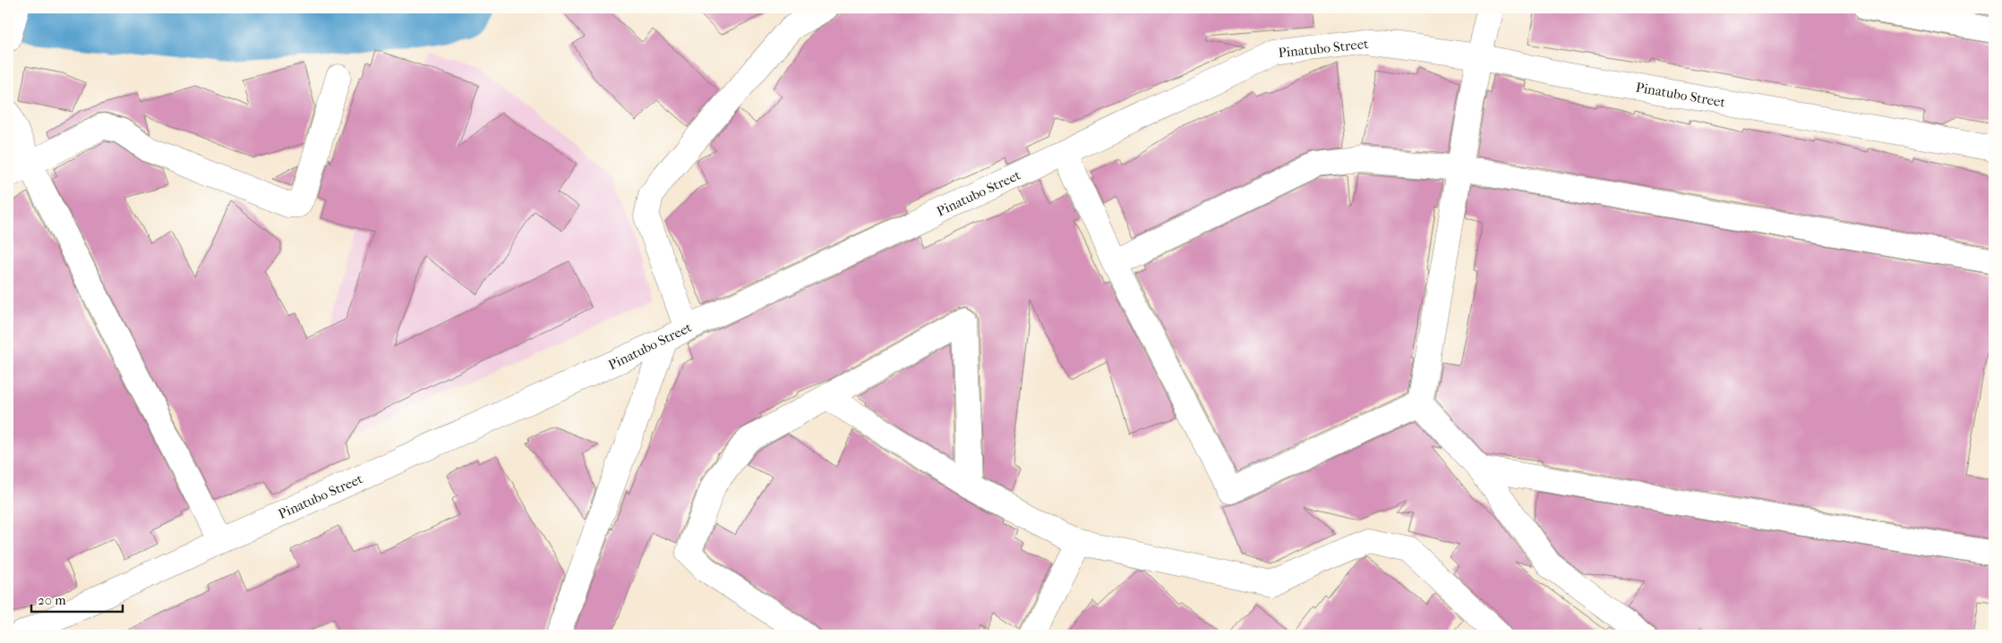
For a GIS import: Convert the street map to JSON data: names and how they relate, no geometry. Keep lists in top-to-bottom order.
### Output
{
  "streets": {
    "street": ["Pinatubo Street"]
  },
  "scale_bar": "20 m"
}
